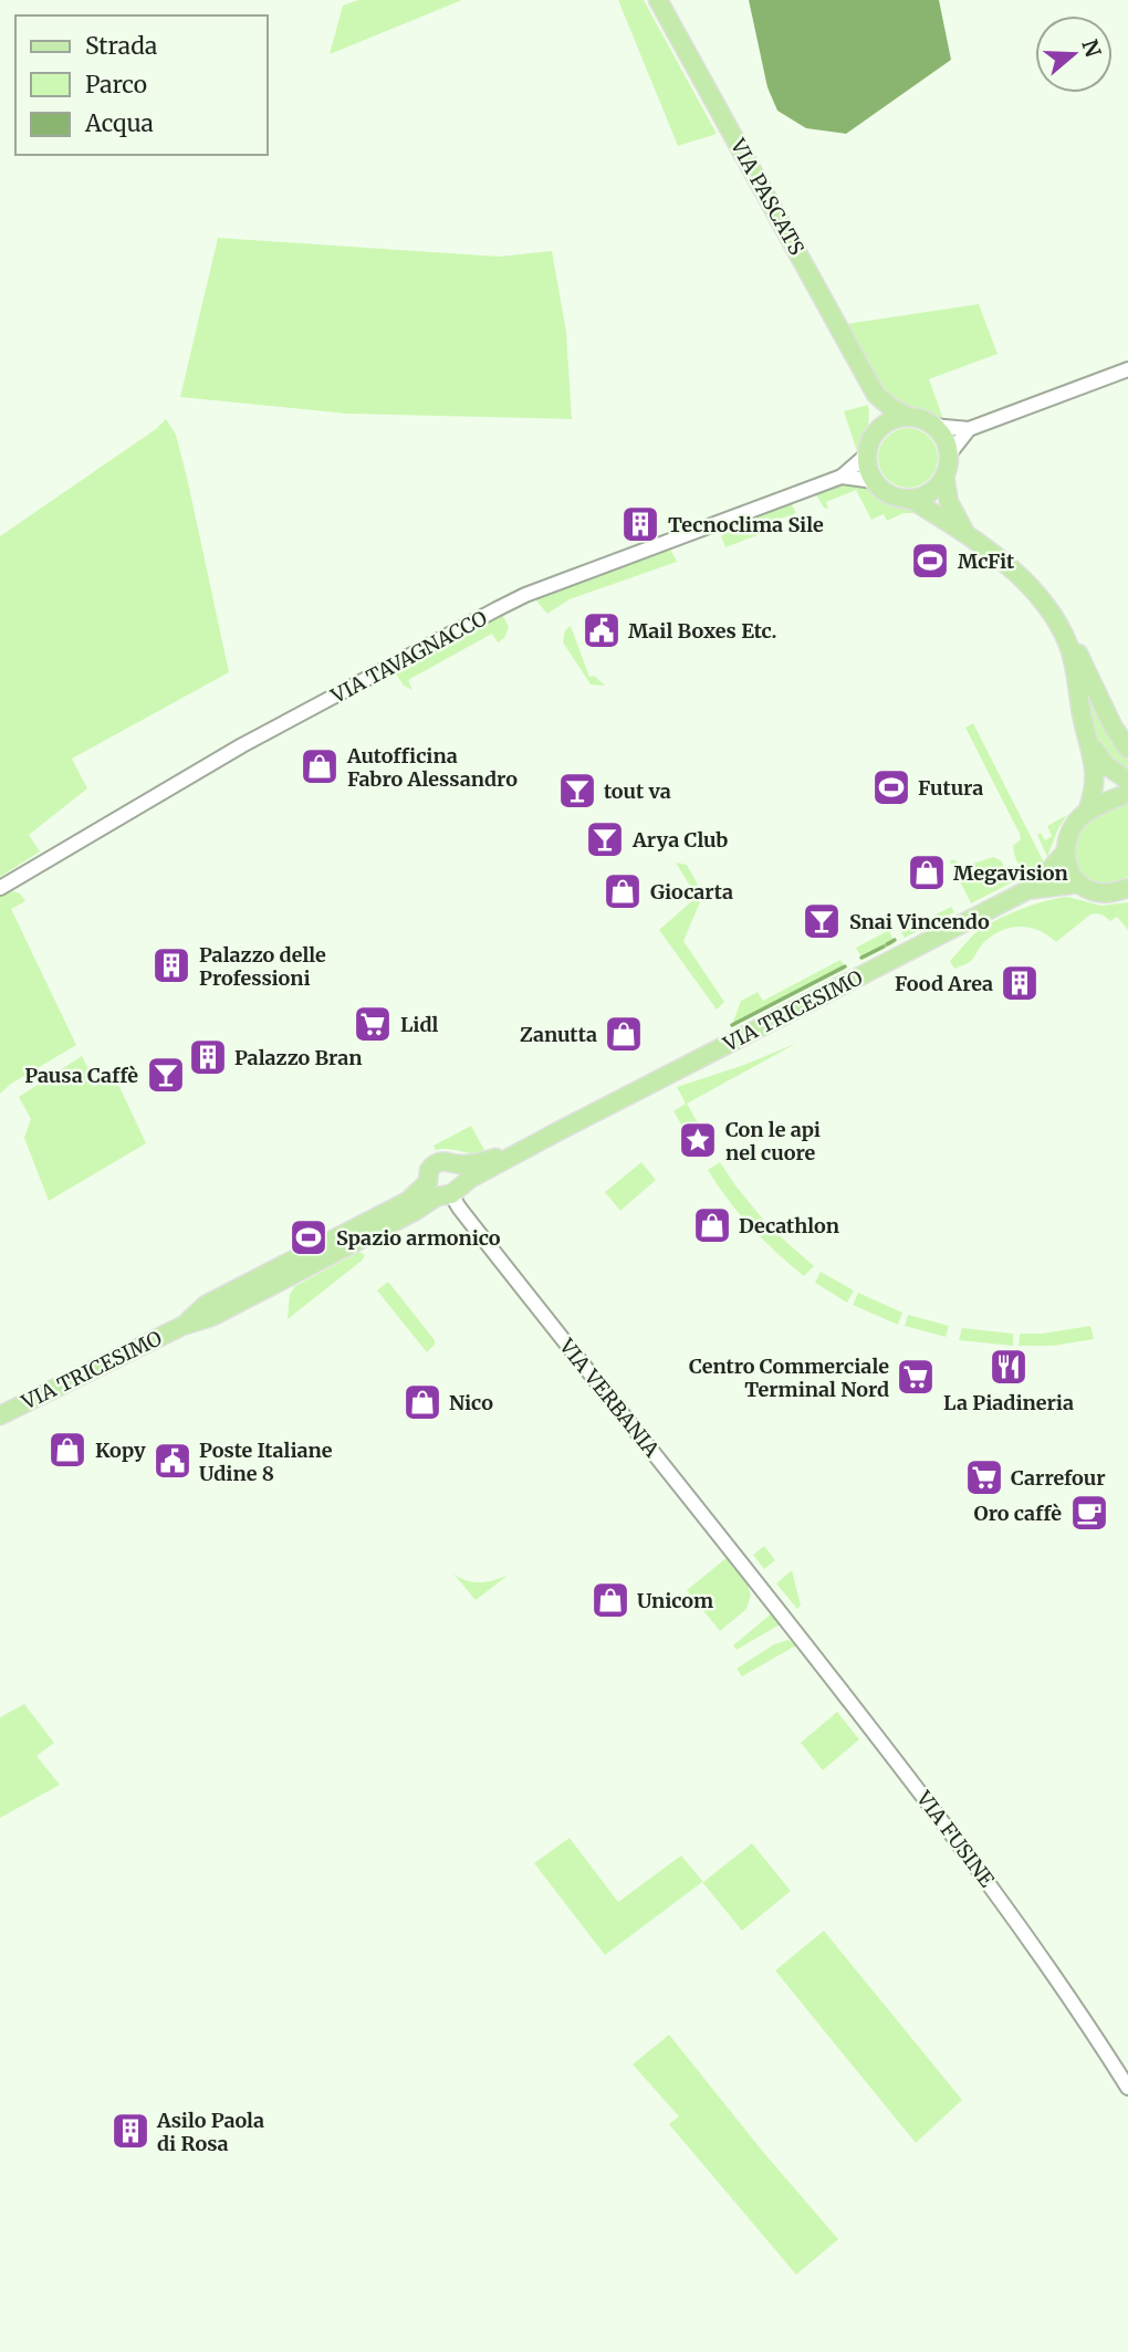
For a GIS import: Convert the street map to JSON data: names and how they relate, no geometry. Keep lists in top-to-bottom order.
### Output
{
  "streets": {
    "main road": ["VIA PASCATS", "VIA TRICESIMO"],
    "street": ["VIA TAVAGNACCO", "VIA VERBANIA", "VIA FUSINE"]
  },
  "crossings": [
    ["VIA PASCATS", "VIA TAVAGNACCO"],
    ["VIA TRICESIMO", "VIA VERBANIA"],
    ["VIA VERBANIA", "VIA FUSINE"]
  ],
  "places": {
    "building": [
      "Tecnoclima Sile",
      "Palazzo delle Professioni",
      "Food Area",
      "Palazzo Bran",
      "Asilo Paola di Rosa"
    ],
    "sports": ["McFit", "Futura", "Spazio armonico"],
    "public building": ["Mail Boxes Etc.", "Poste Italiane Udine 8"],
    "shop": [
      "Autofficina Fabro Alessandro",
      "Megavision",
      "Giocarta",
      "Zanutta",
      "Decathlon",
      "Nico",
      "Kopy",
      "Unicom"
    ],
    "bar": [
      "tout va",
      "Arya Club",
      "Snai Vincendo",
      "Pausa Caffè"
    ],
    "supermarket": ["Lidl", "Centro Commerciale Terminal Nord", "Carrefour"],
    "place": ["Con le api nel cuore"],
    "restaurant": ["La Piadineria"],
    "cafe": ["Oro caffè"]
  },
  "legend": ["Strada", "Parco", "Acqua"],
  "north": "right"
}
